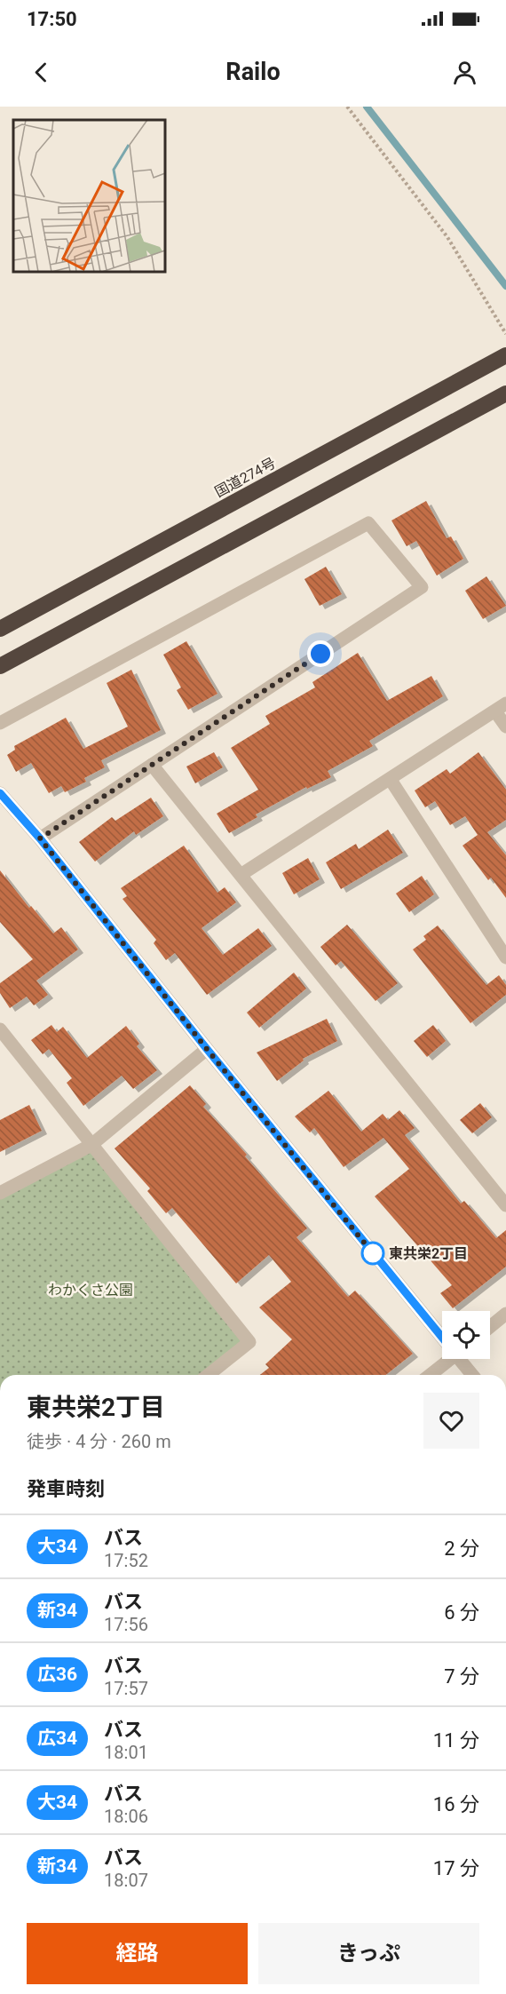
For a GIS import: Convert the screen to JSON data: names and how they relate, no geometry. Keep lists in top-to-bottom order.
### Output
{
  "streets": {
    "highway": ["国道274号"]
  },
  "parks": ["わかくさ公園"],
  "places": ["東共栄2丁目"],
  "lines": ["bus line 大34"],
  "page": {
    "status": "17:50",
    "header": "Railo",
    "heading": [
      ["東共栄2丁目", "徒歩 · 4 分 · 260 m"],
      "発車時刻"
    ],
    "list": [
      {
        "mark": "大34",
        "name": "バス",
        "note": "17:52",
        "value": "2 分"
      },
      {
        "mark": "新34",
        "name": "バス",
        "note": "17:56",
        "value": "6 分"
      },
      {
        "mark": "広36",
        "name": "バス",
        "note": "17:57",
        "value": "7 分"
      },
      {
        "mark": "広34",
        "name": "バス",
        "note": "18:01",
        "value": "11 分"
      },
      {
        "mark": "大34",
        "name": "バス",
        "note": "18:06",
        "value": "16 分"
      },
      {
        "mark": "新34",
        "name": "バス",
        "note": "18:07",
        "value": "17 分"
      }
    ],
    "buttons": ["経路", "きっぷ"]
  }
}
